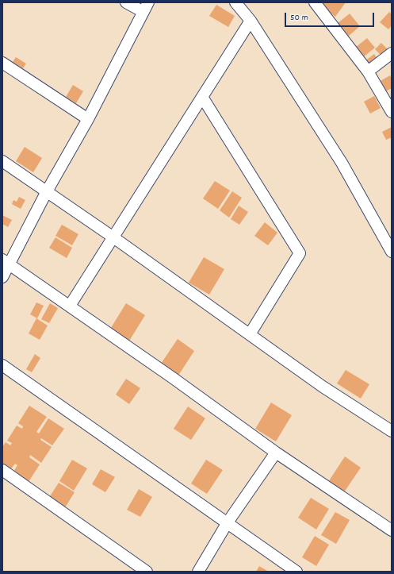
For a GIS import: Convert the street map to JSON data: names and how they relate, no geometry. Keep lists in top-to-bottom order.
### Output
{
  "scale_bar": "50 m"
}
